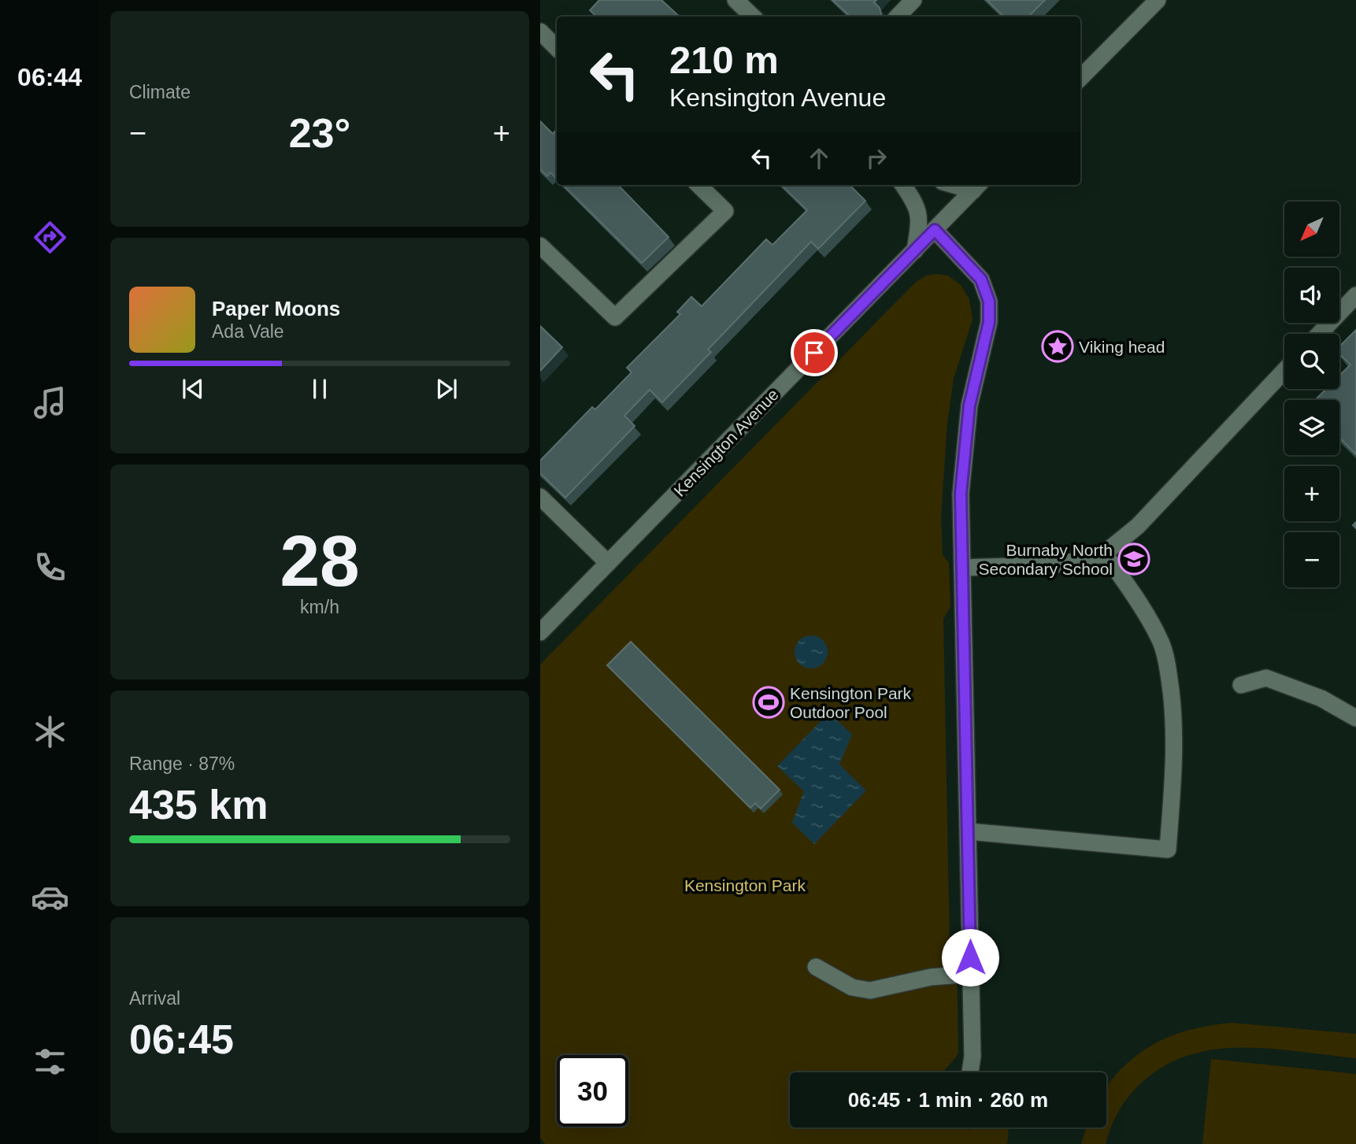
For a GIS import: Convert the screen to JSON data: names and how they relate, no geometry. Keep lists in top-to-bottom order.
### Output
{
  "streets": {
    "street": ["Kensington Avenue"]
  },
  "parks": ["Kensington Park"],
  "places": {
    "place": ["Viking head"],
    "school or university": ["Burnaby North Secondary School"],
    "sports": ["Kensington Park Outdoor Pool"]
  },
  "north": "bottom left",
  "page": {
    "tabs": "06:44",
    "tile": [
      "Climate",
      ["28", "km/h"],
      ["Range · 87%", "435 km"],
      ["Arrival", "06:45"]
    ],
    "turn": ["210 m", "Kensington Avenue"],
    "heat": ["−", "23°", "+"],
    "map_buttons": ["+", "−"],
    "song": ["Paper Moons", "Ada Vale"],
    "limit": "30",
    "trip": "06:45 · 1 min · 260 m"
  }
}
